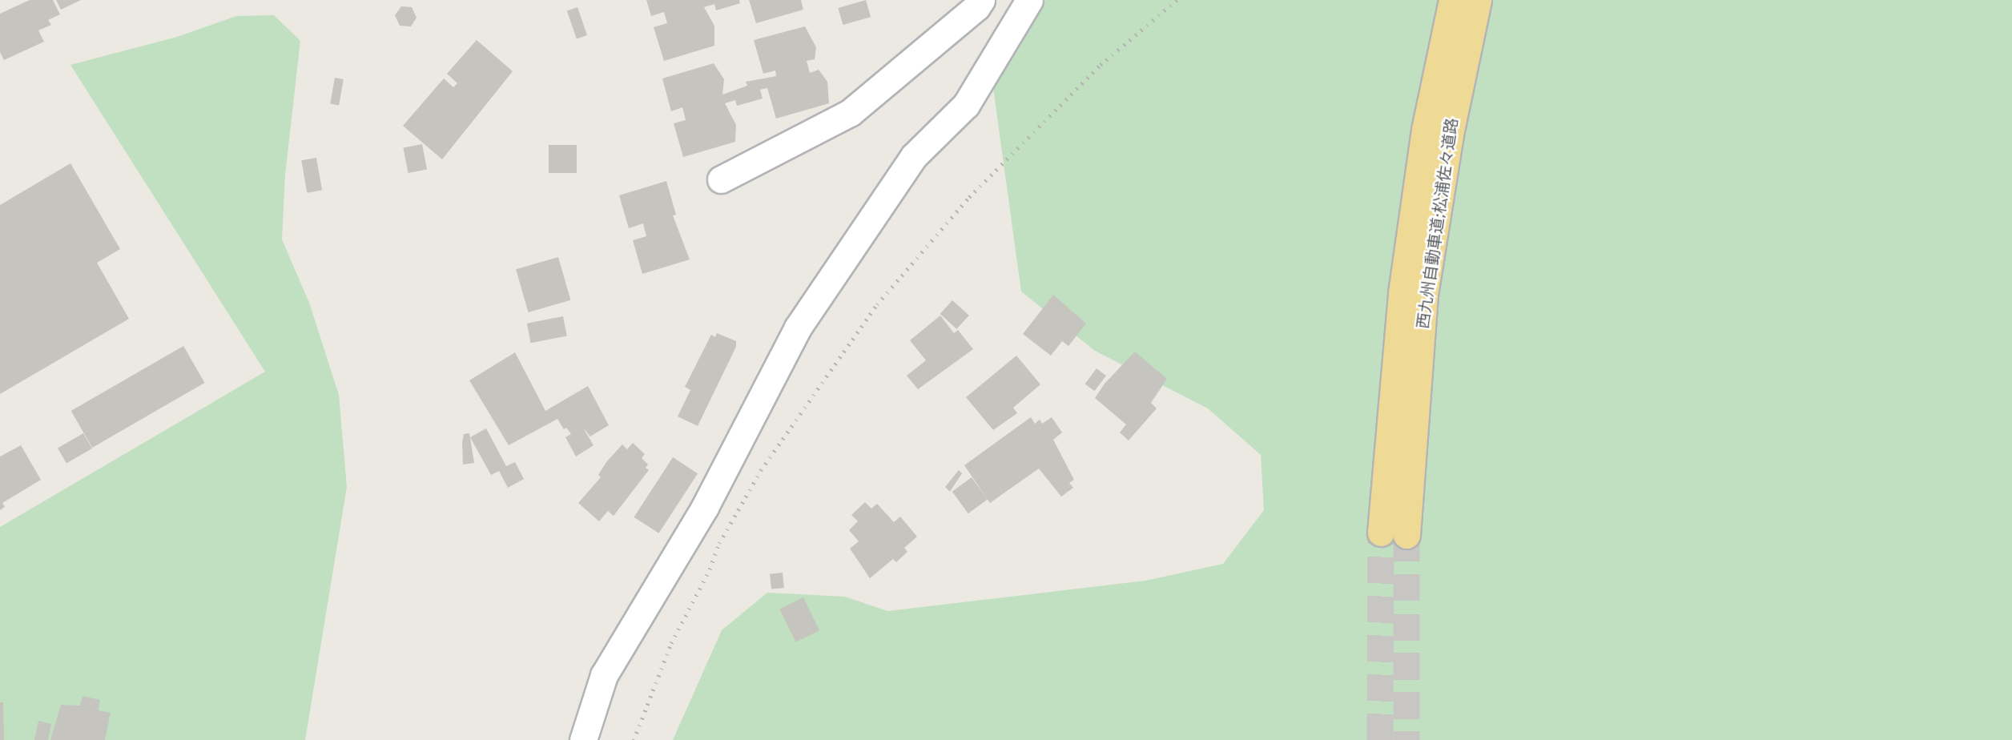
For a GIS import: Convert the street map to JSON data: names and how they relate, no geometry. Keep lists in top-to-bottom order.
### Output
{
  "streets": {
    "highway": ["西九州自動車道;松浦佐々道路"]
  }
}
